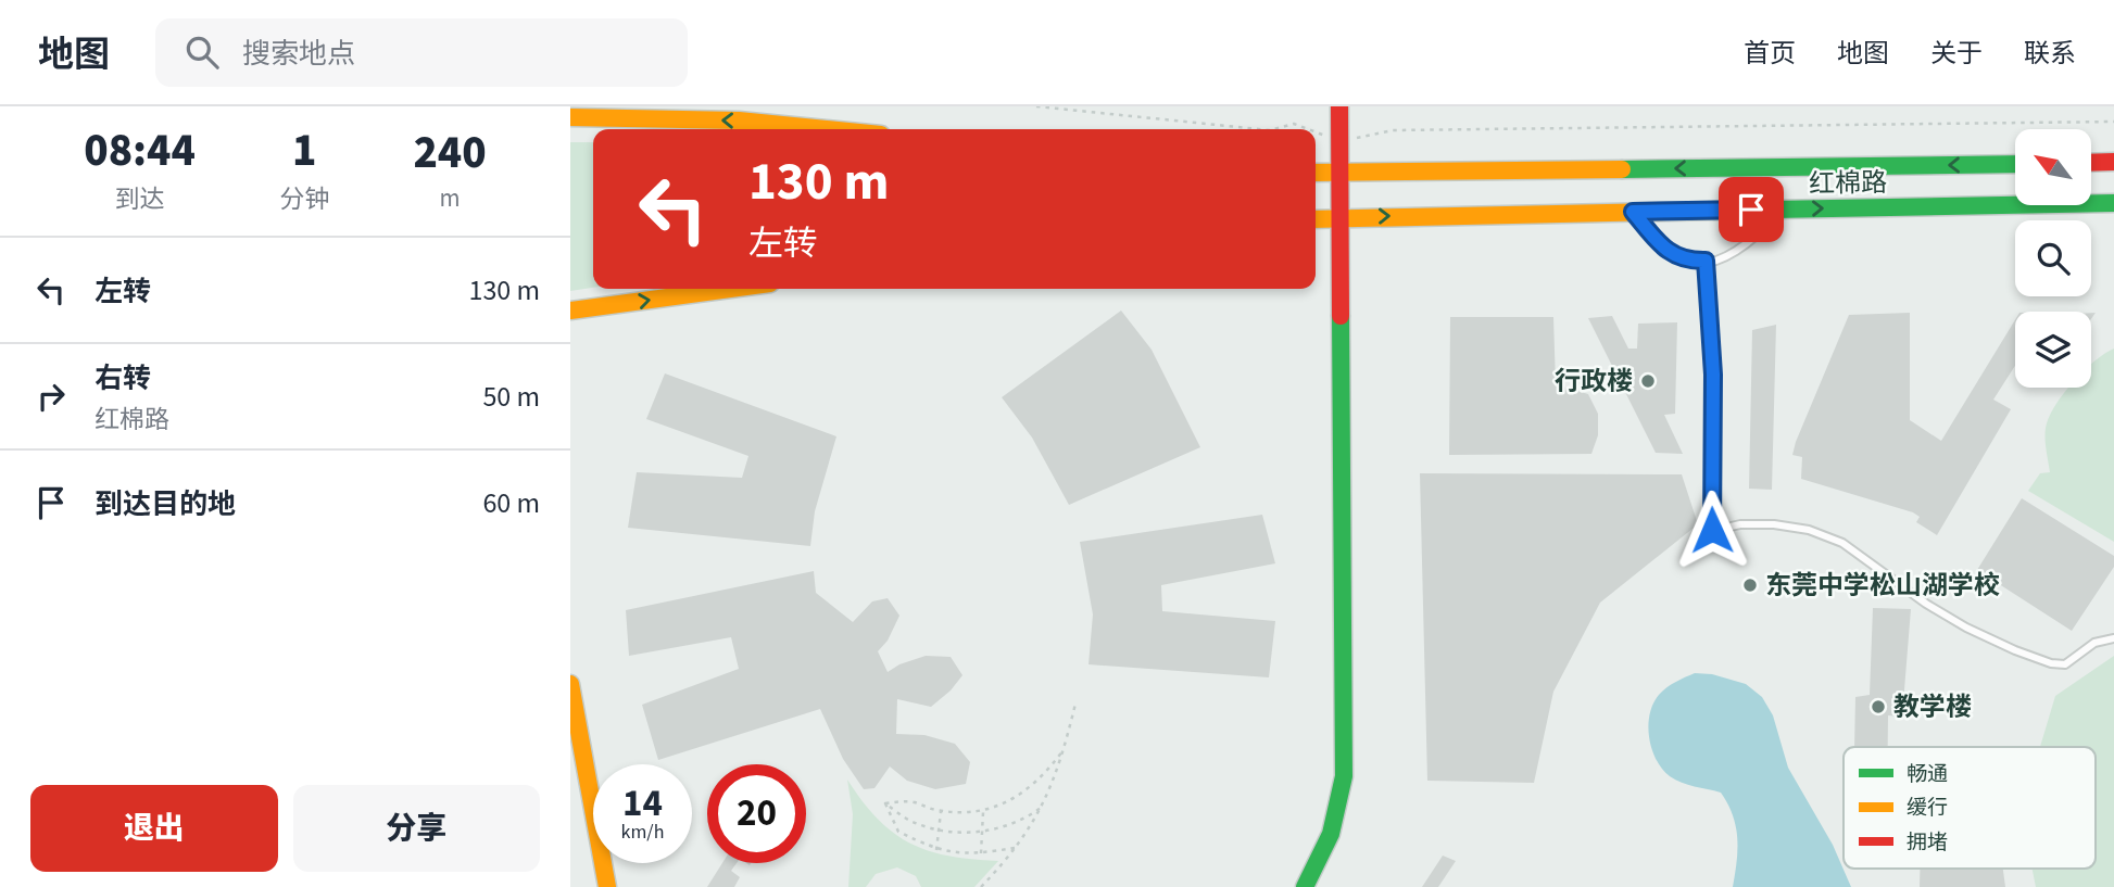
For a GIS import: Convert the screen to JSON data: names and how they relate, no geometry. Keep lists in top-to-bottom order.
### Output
{
  "streets": {
    "main road": ["红棉路"]
  },
  "places": ["行政楼", "东莞中学松山湖学校", "教学楼"],
  "legend": ["畅通", "缓行", "拥堵"],
  "north": "top left",
  "page": {
    "header": "地图",
    "search": "搜索地点",
    "nav": [
      "首页",
      "地图",
      "关于",
      "联系"
    ],
    "eta": [
      "08:44",
      "到达",
      "1",
      "分钟",
      "240",
      "m"
    ],
    "turn": ["130 m", "左转"],
    "list": [
      {
        "name": "左转",
        "value": "130 m"
      },
      {
        "name": "右转",
        "note": "红棉路",
        "value": "50 m"
      },
      {
        "name": "到达目的地",
        "value": "60 m"
      }
    ],
    "speed": "14 km/h",
    "limit": "20",
    "buttons": ["退出", "分享"]
  }
}
